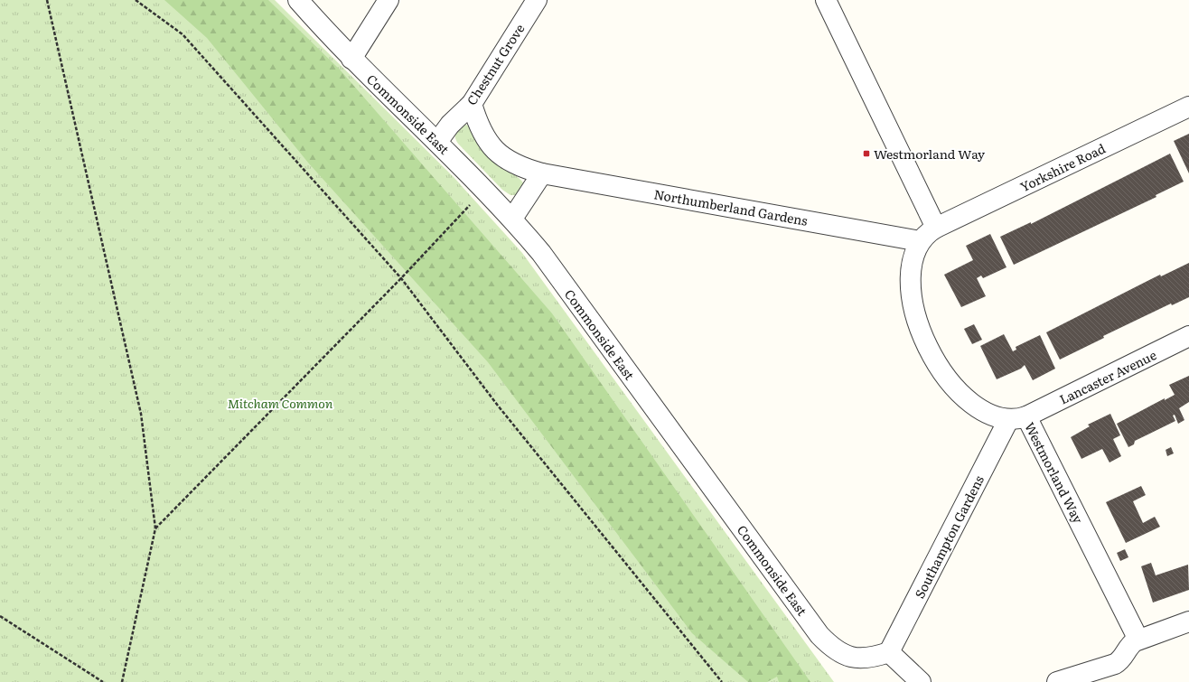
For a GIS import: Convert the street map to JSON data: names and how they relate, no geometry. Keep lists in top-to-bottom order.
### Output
{
  "streets": {
    "street": [
      "Chestnut Grove",
      "Commonside East",
      "Yorkshire Road",
      "Northumberland Gardens",
      "Lancaster Avenue",
      "Westmorland Way",
      "Southampton Gardens"
    ]
  },
  "crossings": [
    ["Chestnut Grove", "Commonside East"],
    ["Chestnut Grove", "Northumberland Gardens"],
    ["Commonside East", "Southampton Gardens"],
    ["Yorkshire Road", "Westmorland Way"],
    ["Northumberland Gardens", "Westmorland Way"],
    ["Lancaster Avenue", "Westmorland Way"],
    ["Lancaster Avenue", "Southampton Gardens"],
    ["Westmorland Way", "Southampton Gardens"]
  ],
  "parks": ["Mitcham Common"],
  "places": {
    "transit": ["Westmorland Way"]
  }
}
